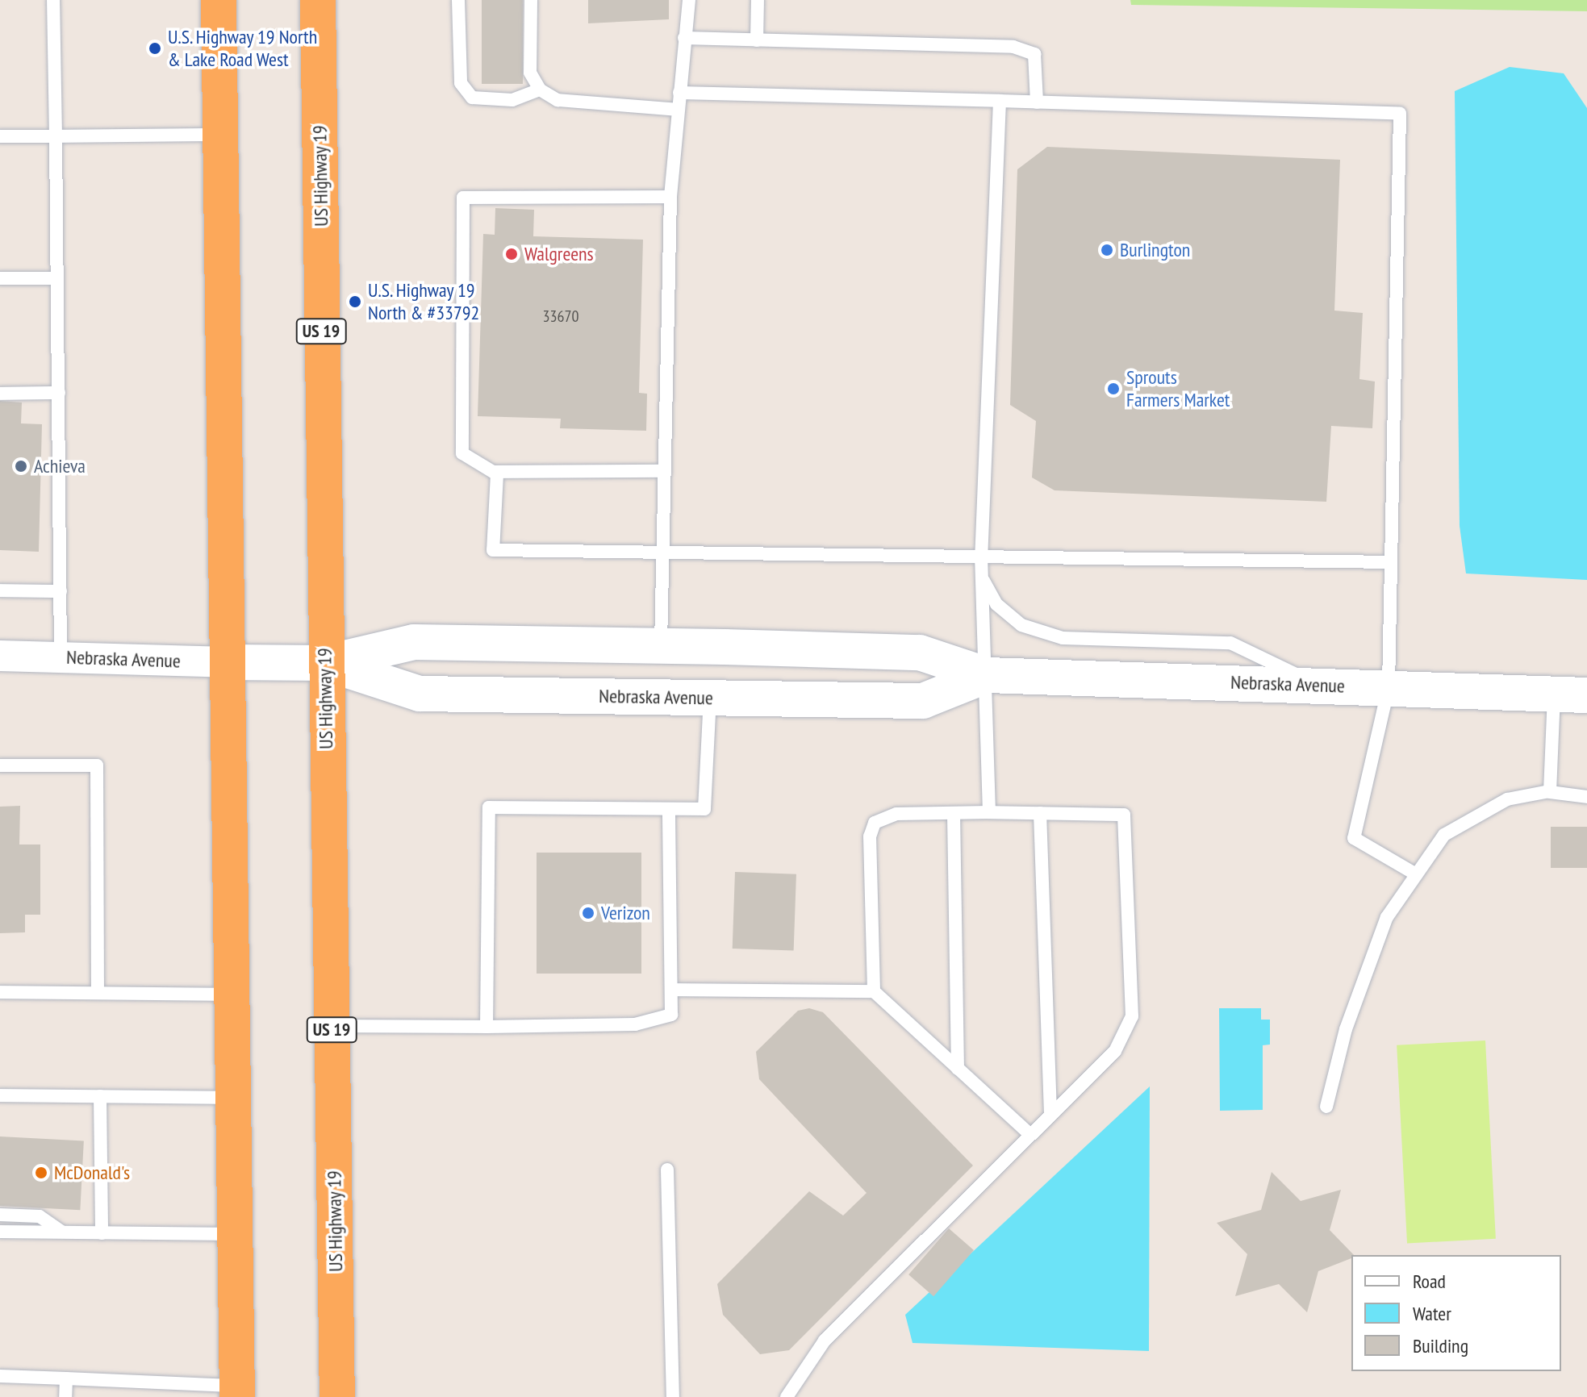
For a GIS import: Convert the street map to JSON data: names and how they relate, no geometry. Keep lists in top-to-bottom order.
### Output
{
  "streets": {
    "highway": ["US Highway 19", "US 19"],
    "main road": ["Nebraska Avenue"]
  },
  "crossings": [
    ["US Highway 19", "Nebraska Avenue"]
  ],
  "places": [
    "U.S. Highway 19 North & Lake Road West",
    "Burlington",
    "Walgreens",
    "U.S. Highway 19 North & #33792",
    "Sprouts Farmers Market",
    "Achieva",
    "Verizon",
    "McDonald's"
  ],
  "house_numbers": ["33670"],
  "legend": ["Road", "Water", "Building"]
}
